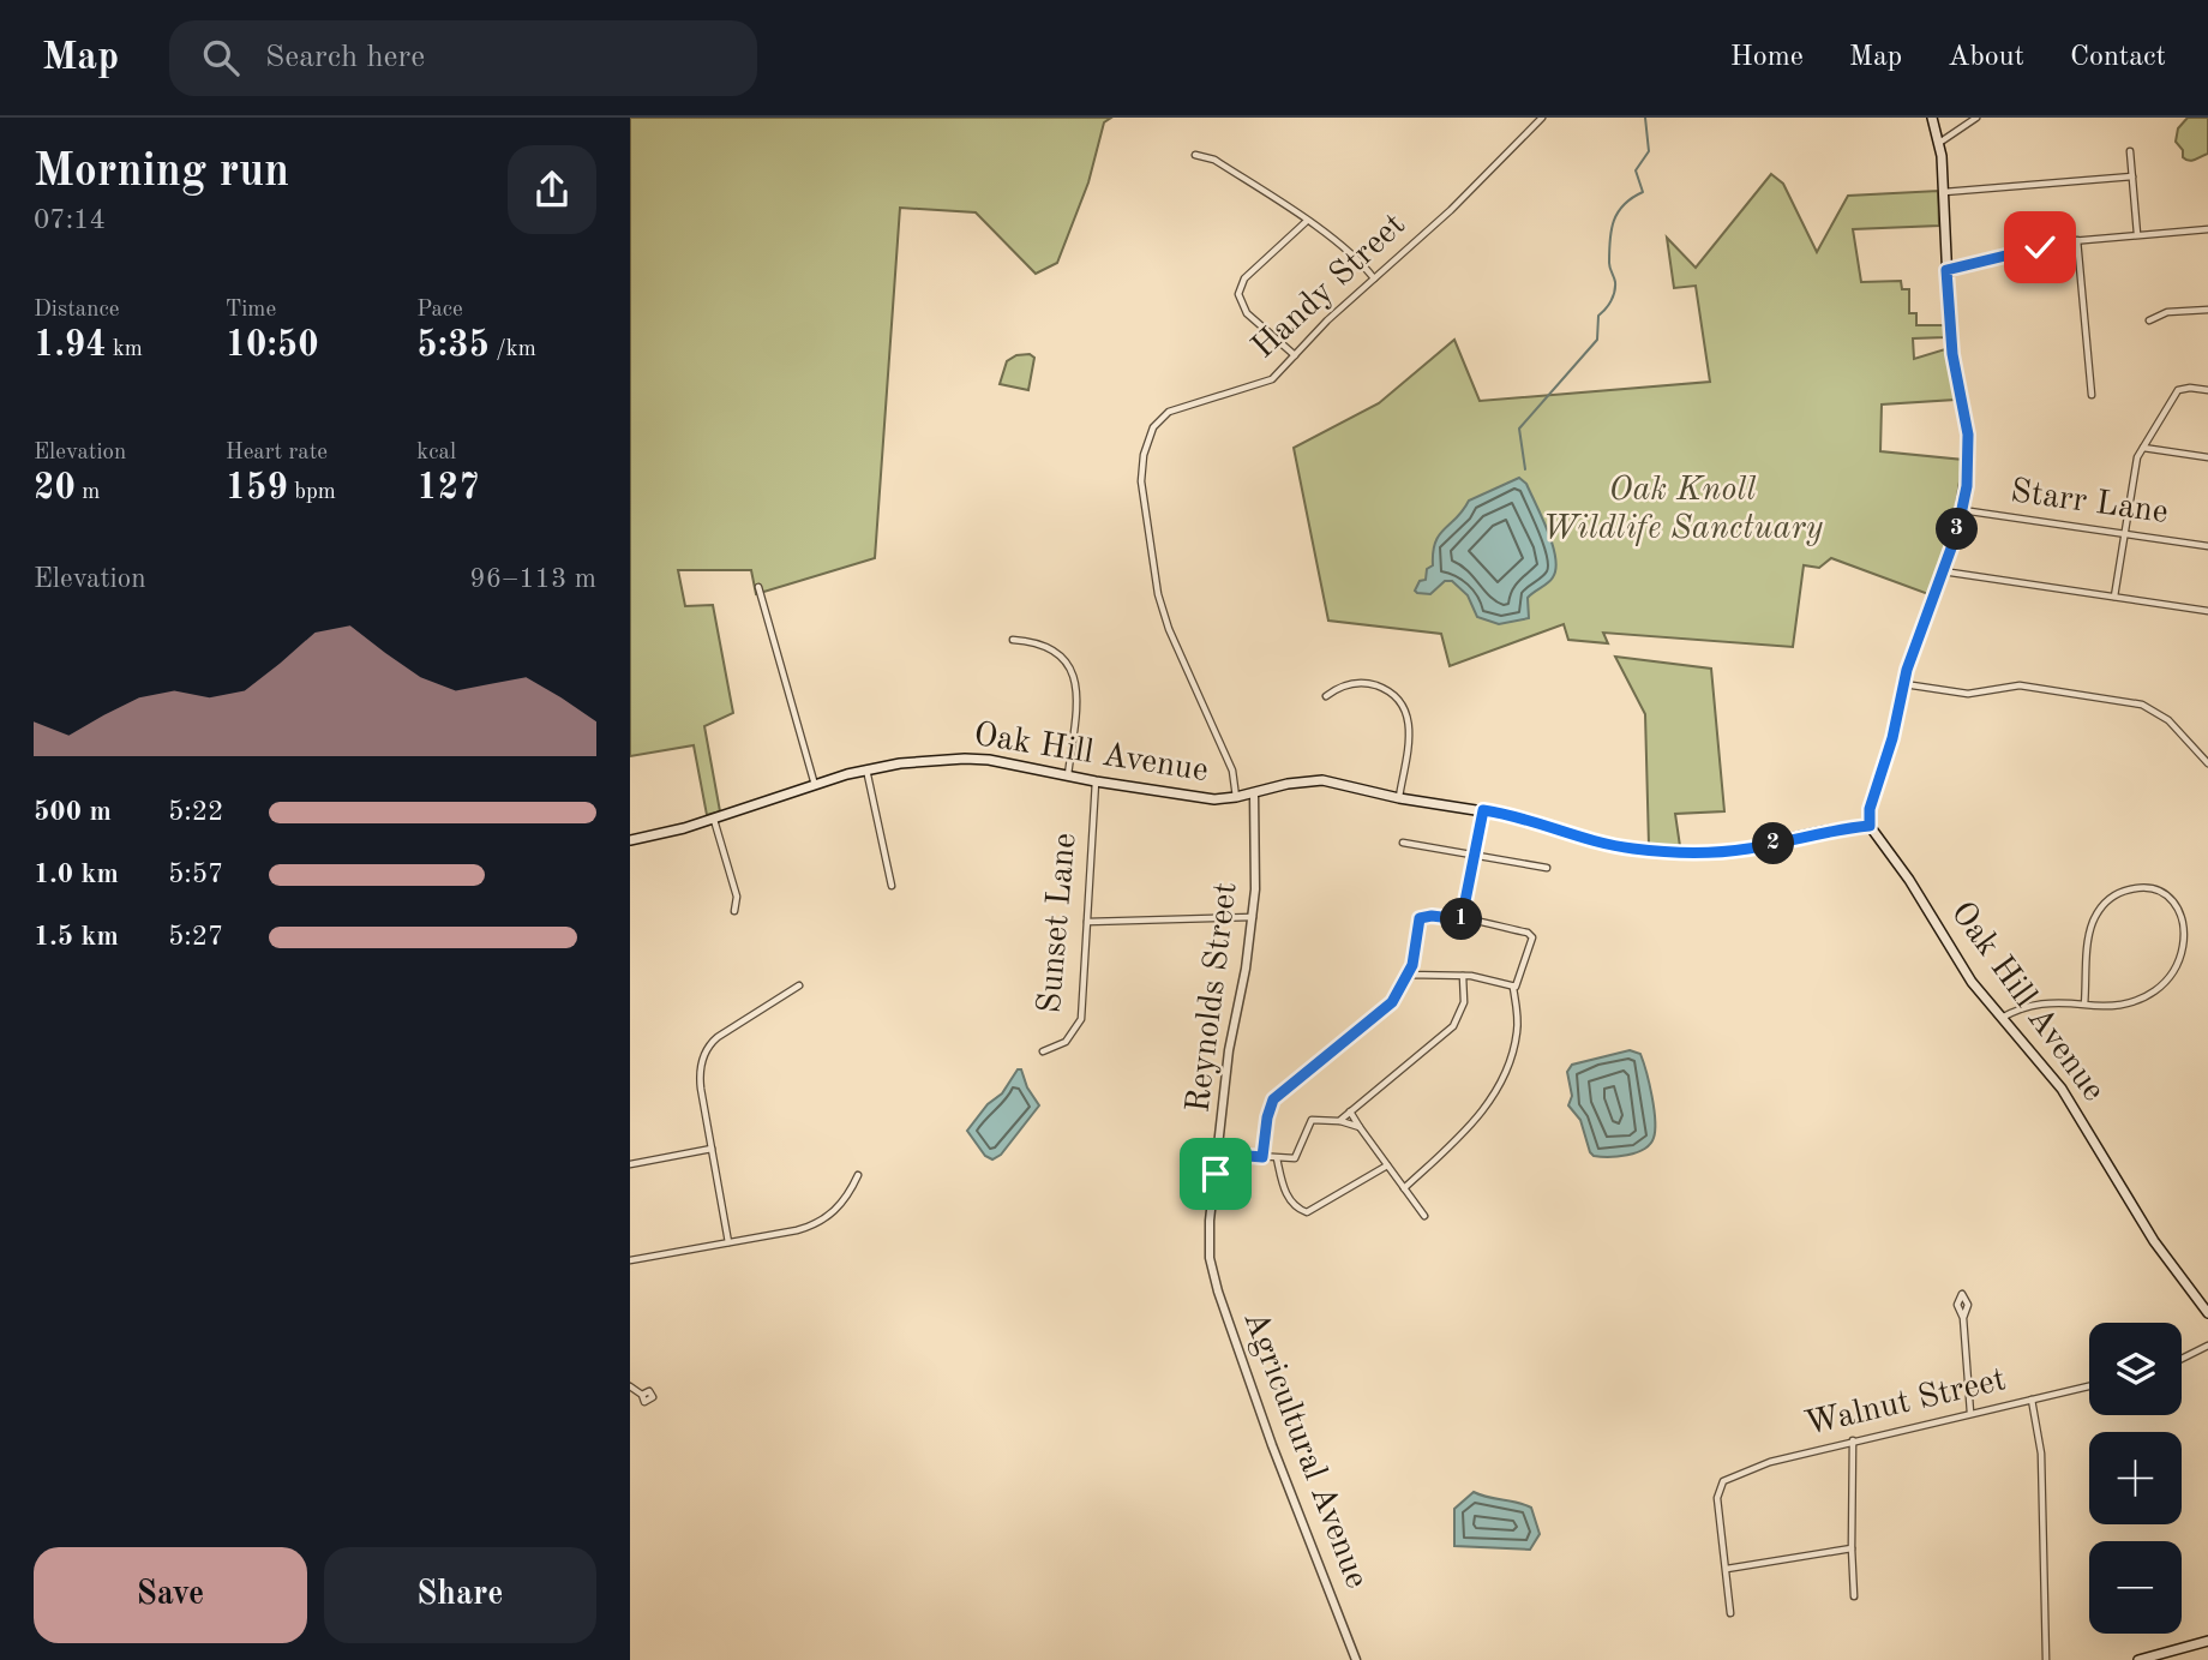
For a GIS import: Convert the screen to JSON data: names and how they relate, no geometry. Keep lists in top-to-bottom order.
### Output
{
  "streets": {
    "main road": ["Oak Hill Avenue"],
    "street": [
      "Handy Street",
      "Starr Lane",
      "Sunset Lane",
      "Reynolds Street",
      "Walnut Street",
      "Agricultural Avenue"
    ]
  },
  "crossings": [
    ["Handy Street", "Oak Hill Avenue"],
    ["Oak Hill Avenue", "Sunset Lane"],
    ["Oak Hill Avenue", "Reynolds Street"],
    ["Reynolds Street", "Agricultural Avenue"]
  ],
  "parks": ["Oak Knoll Wildlife Sanctuary"],
  "page": {
    "header": "Map",
    "search": "Search here",
    "nav": [
      "Home",
      "Map",
      "About",
      "Contact"
    ],
    "heading": ["Morning run", "07:14"],
    "stats": [
      ["Distance", "1.94 km"],
      ["Time", "10:50"],
      ["Pace", "5:35 /km"],
      ["Elevation", "20 m"],
      ["Heart rate", "159 bpm"],
      ["kcal", "127"]
    ],
    "pins": ["3", "2", "1"],
    "chart": ["Elevation", "96–113 m"],
    "list": [
      {
        "name": "500 m",
        "note": "5:22"
      },
      {
        "name": "1.0 km",
        "note": "5:57"
      },
      {
        "name": "1.5 km",
        "note": "5:27"
      }
    ],
    "map_buttons": ["+", "−"],
    "buttons": ["Save", "Share"]
  }
}
